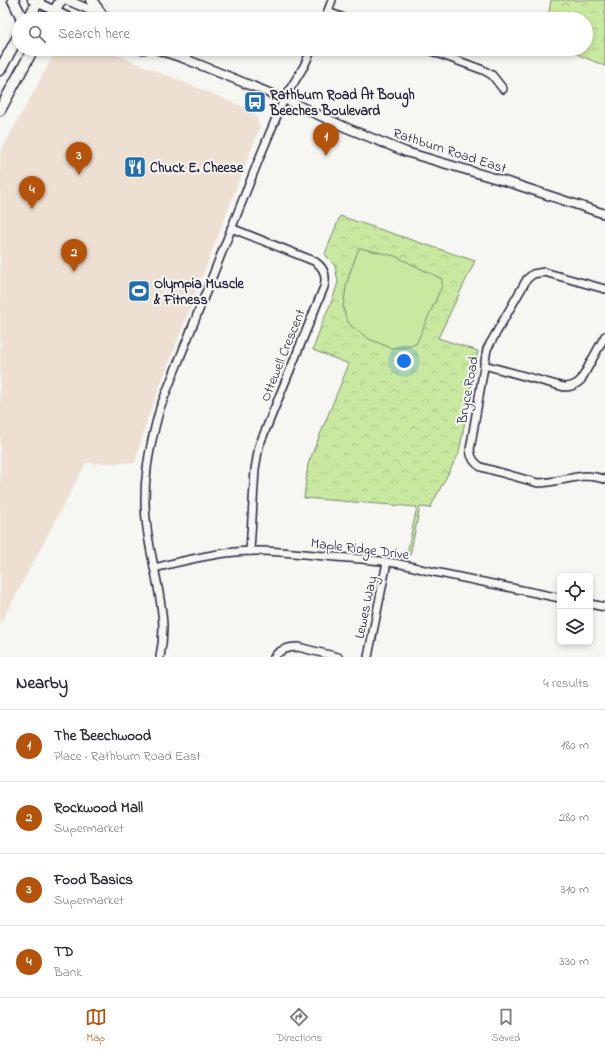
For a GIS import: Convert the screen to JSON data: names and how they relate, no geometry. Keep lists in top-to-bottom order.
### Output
{
  "streets": {
    "street": [
      "Rathburn Road East",
      "Ottewell Crescent",
      "Bryce Road",
      "Maple Ridge Drive",
      "Lewes Way"
    ]
  },
  "crossings": [
    ["Ottewell Crescent", "Maple Ridge Drive"],
    ["Maple Ridge Drive", "Lewes Way"]
  ],
  "places": {
    "bus stop": ["Rathburn Road At Bough Beeches Boulevard"],
    "restaurant": ["Chuck E. Cheese"],
    "sports": ["Olympia Muscle & Fitness"]
  },
  "page": {
    "search": "Search here",
    "pins": [
      "1",
      "3",
      "4",
      "2"
    ],
    "heading": ["Nearby", "4 results"],
    "list": [
      {
        "mark": "1",
        "name": "The Beechwood",
        "note": "Place · Rathburn Road East",
        "value": "180 m"
      },
      {
        "mark": "2",
        "name": "Rockwood Mall",
        "note": "Supermarket",
        "value": "280 m"
      },
      {
        "mark": "3",
        "name": "Food Basics",
        "note": "Supermarket",
        "value": "310 m"
      },
      {
        "mark": "4",
        "name": "TD",
        "note": "Bank",
        "value": "330 m"
      }
    ],
    "nav": ["Map", "Directions", "Saved"]
  }
}
